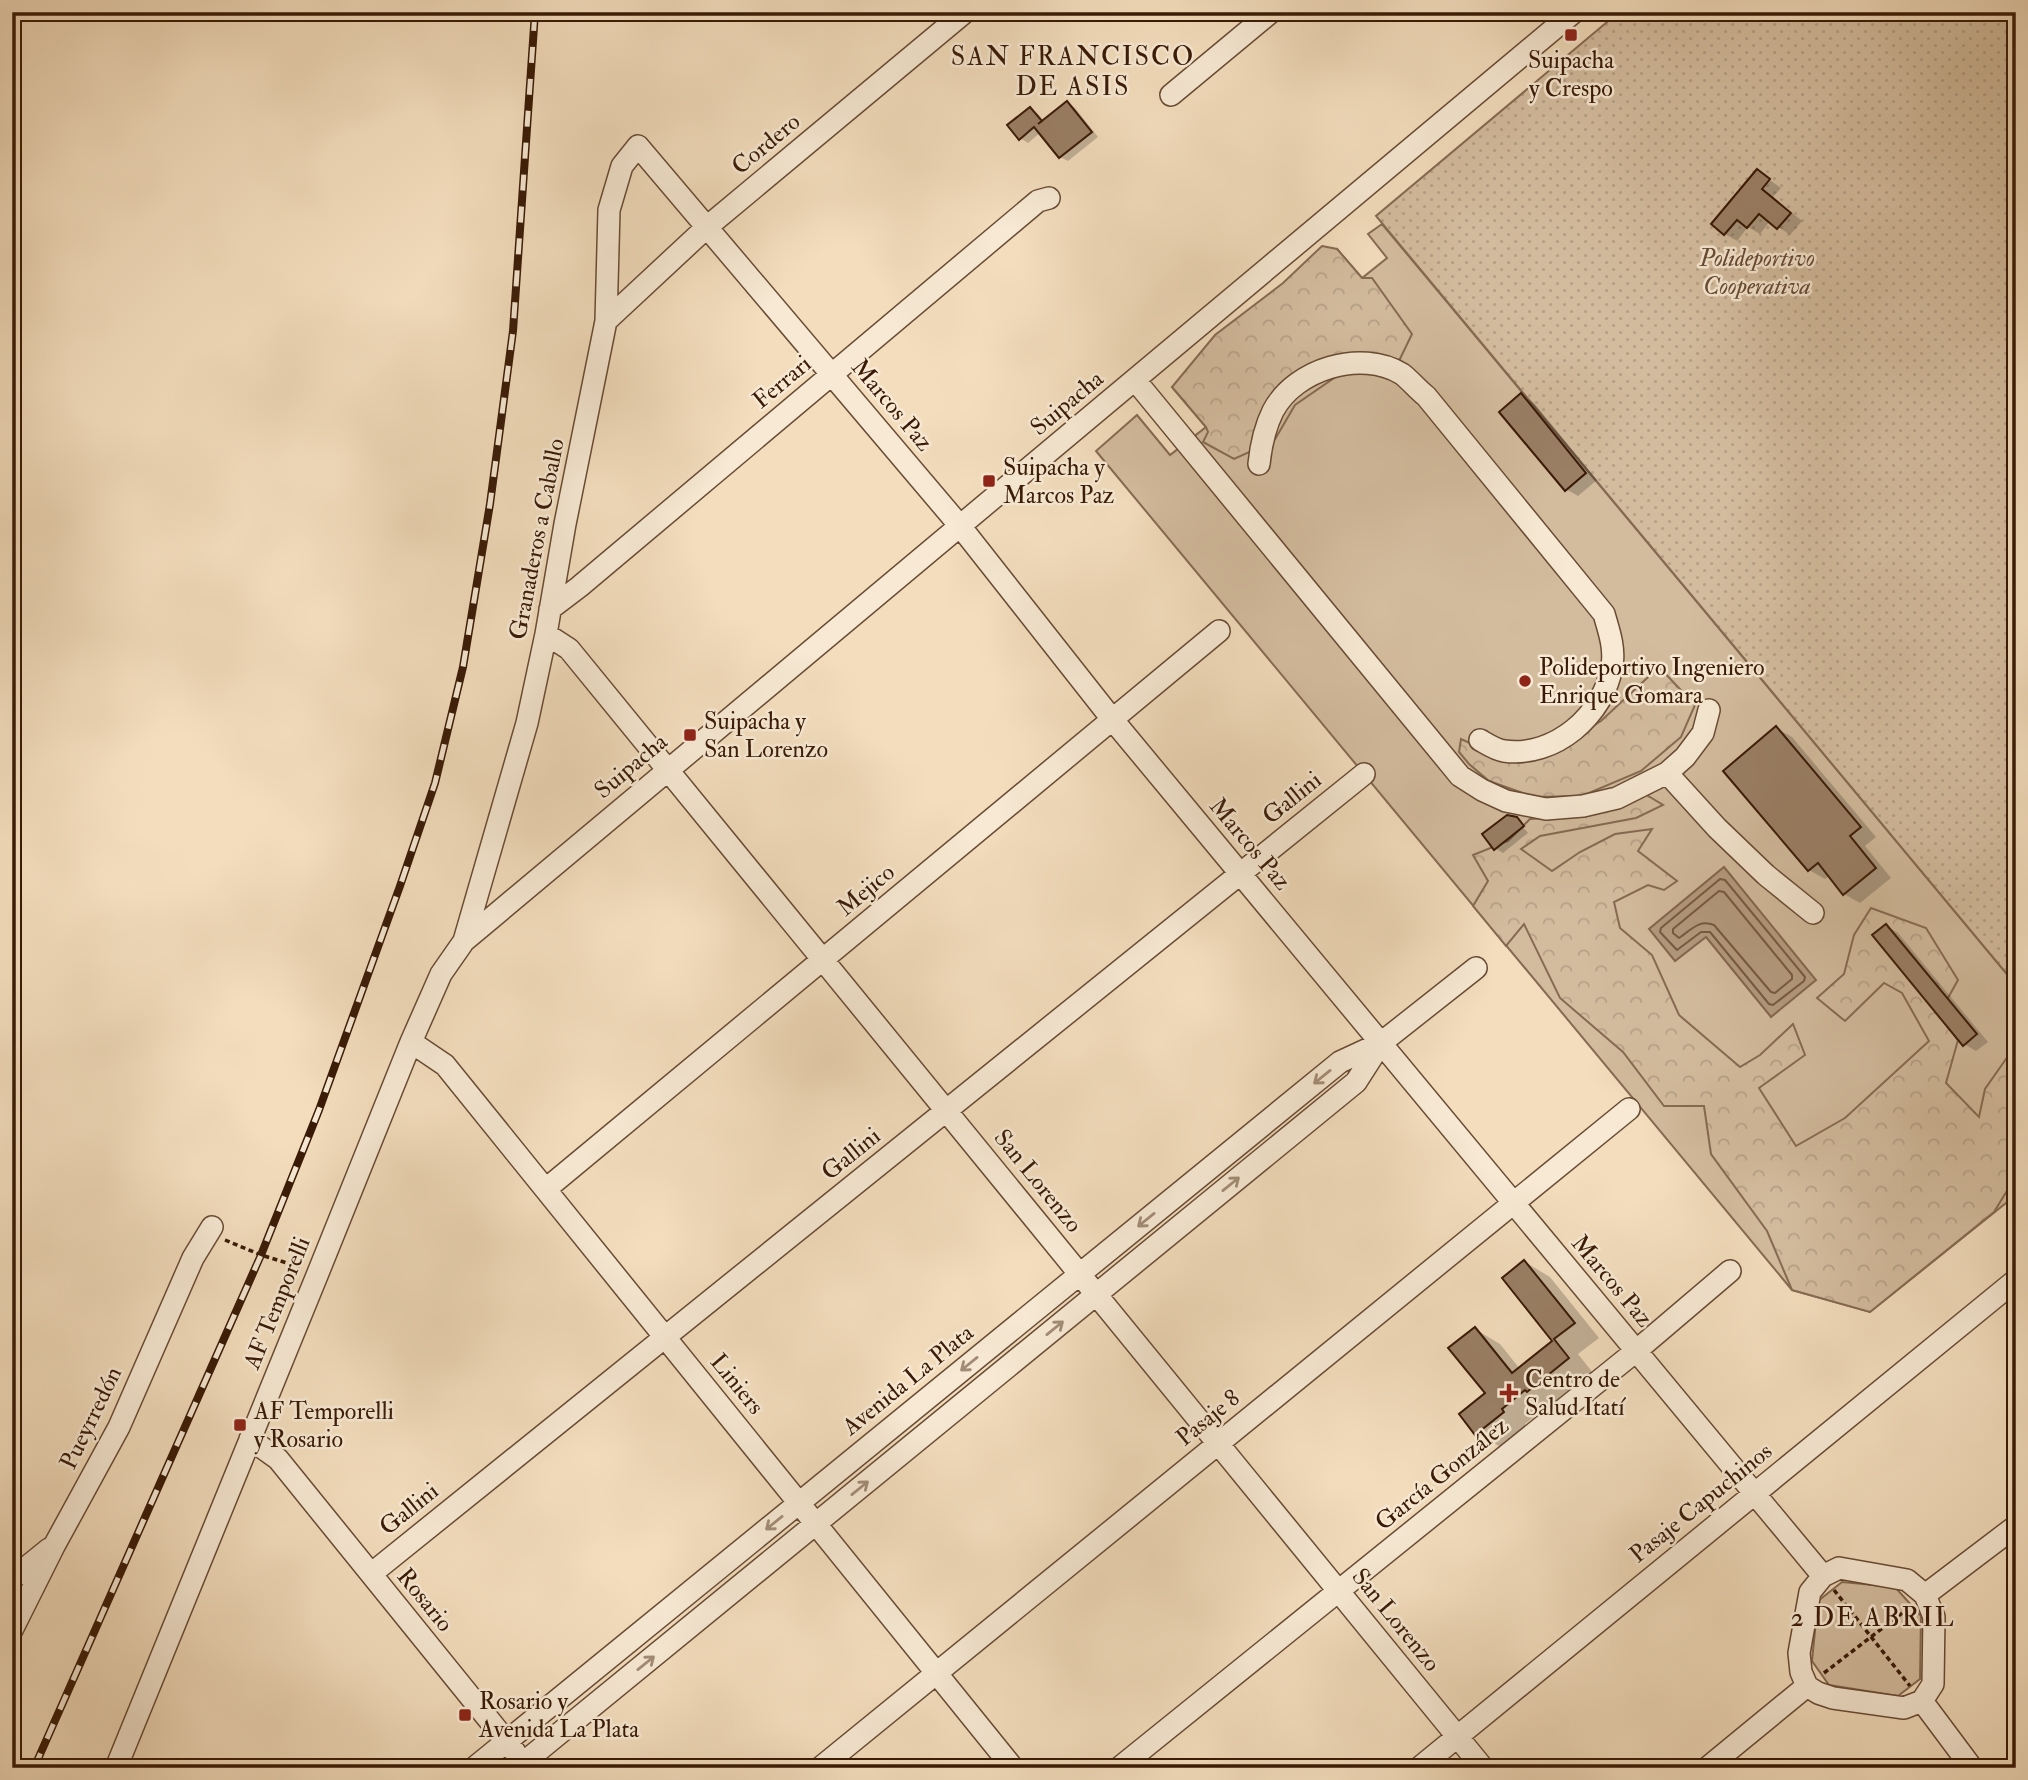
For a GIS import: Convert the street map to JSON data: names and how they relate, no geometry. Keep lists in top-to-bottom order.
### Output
{
  "streets": {
    "street": [
      "Cordero",
      "Ferrari",
      "Suipacha",
      "Marcos Paz",
      "Granaderos a Caballo",
      "Gallini",
      "Mejico",
      "San Lorenzo",
      "AF Temporelli",
      "Avenida La Plata",
      "Liniers",
      "Pueyrredón",
      "Pasaje 8",
      "García González",
      "Pasaje Capuchinos",
      "Rosario"
    ]
  },
  "crossings": [
    ["Cordero", "Marcos Paz"],
    ["Cordero", "Granaderos a Caballo"],
    ["Ferrari", "Marcos Paz"],
    ["Ferrari", "Granaderos a Caballo"],
    ["Suipacha", "Marcos Paz"],
    ["Suipacha", "Granaderos a Caballo"],
    ["Suipacha", "San Lorenzo"],
    ["Suipacha", "AF Temporelli"],
    ["Marcos Paz", "Granaderos a Caballo"],
    ["Marcos Paz", "Gallini"],
    ["Marcos Paz", "Mejico"],
    ["Marcos Paz", "Avenida La Plata"],
    ["Marcos Paz", "Pasaje 8"],
    ["Marcos Paz", "García González"],
    ["Marcos Paz", "Pasaje Capuchinos"],
    ["Granaderos a Caballo", "San Lorenzo"],
    ["Granaderos a Caballo", "AF Temporelli"],
    ["Gallini", "San Lorenzo"],
    ["Gallini", "Liniers"],
    ["Gallini", "Rosario"],
    ["Mejico", "San Lorenzo"],
    ["Mejico", "Liniers"],
    ["San Lorenzo", "Avenida La Plata"],
    ["San Lorenzo", "Pasaje 8"],
    ["San Lorenzo", "García González"],
    ["San Lorenzo", "Pasaje Capuchinos"],
    ["AF Temporelli", "Liniers"],
    ["AF Temporelli", "Rosario"],
    ["Avenida La Plata", "Liniers"],
    ["Avenida La Plata", "Rosario"],
    ["Liniers", "Pasaje 8"]
  ],
  "districts": ["SAN FRANCISCO DE ASIS", "2 DE ABRIL"],
  "parks": ["Polideportivo Cooperativa"],
  "places": {
    "transit": [
      "Suipacha y Crespo",
      "Suipacha y Marcos Paz",
      "Suipacha y San Lorenzo",
      "AF Temporelli y Rosario",
      "Rosario y Avenida La Plata"
    ],
    "other": ["Polideportivo Ingeniero Enrique Gomara"],
    "health": ["Centro de Salud Itatí"]
  }
}
